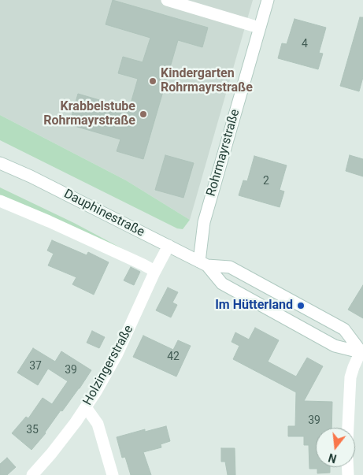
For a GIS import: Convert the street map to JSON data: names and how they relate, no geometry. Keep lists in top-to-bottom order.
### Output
{
  "streets": {
    "street": ["Rohrmayrstraße", "Dauphinestraße", "Holzingerstraße"]
  },
  "crossings": [
    ["Rohrmayrstraße", "Dauphinestraße"],
    ["Dauphinestraße", "Holzingerstraße"]
  ],
  "places": ["Kindergarten Rohrmayrstraße", "Krabbelstube Rohrmayrstraße", "Im Hütterland"],
  "house_numbers": [
    "4",
    "2",
    "42",
    "37",
    "39",
    "39",
    "35"
  ],
  "north": "bottom"
}
